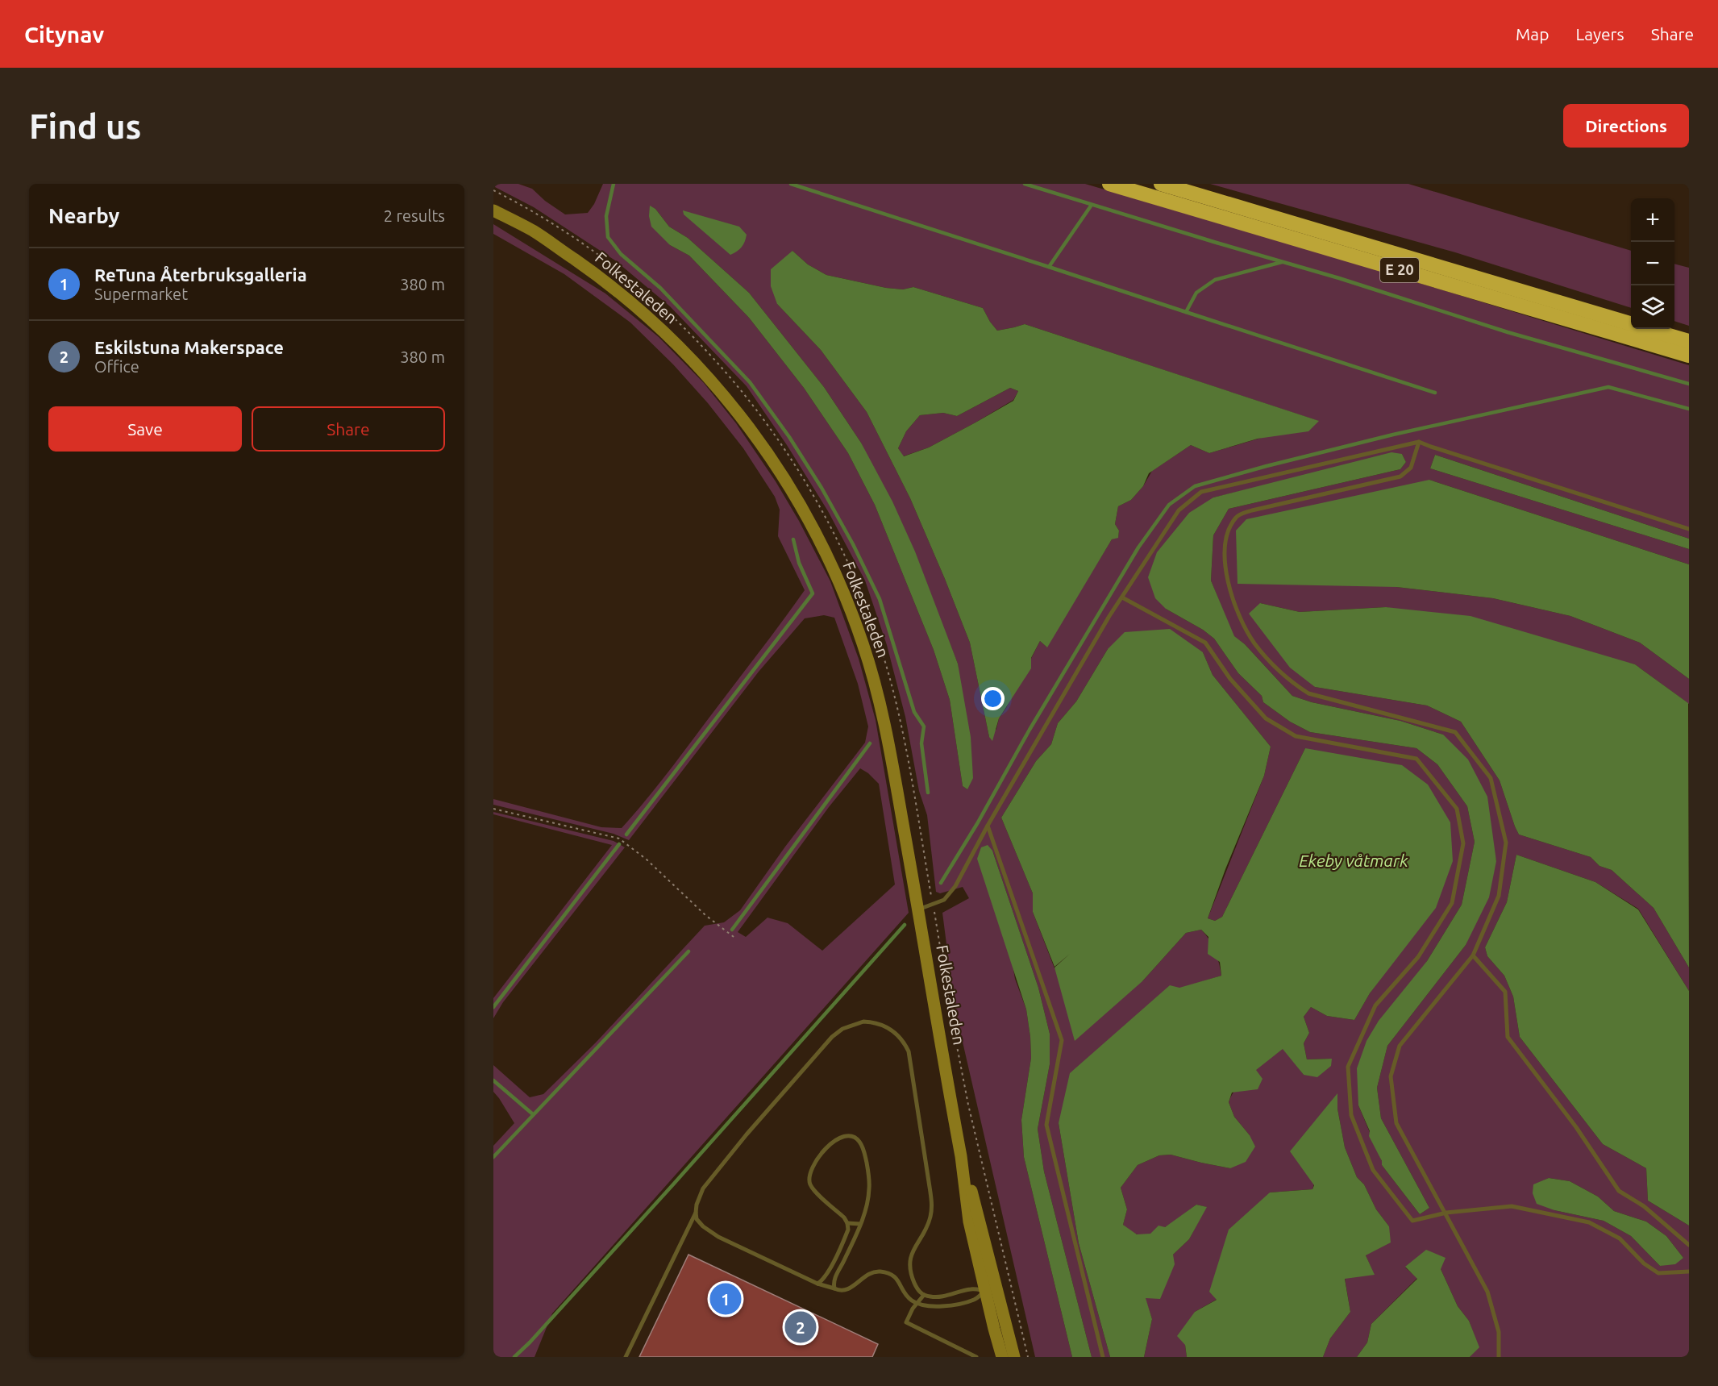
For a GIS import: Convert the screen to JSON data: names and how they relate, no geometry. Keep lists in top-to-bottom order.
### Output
{
  "streets": {
    "highway": ["E 20"],
    "main road": ["Folkestaleden"]
  },
  "water": ["Ekeby våtmark"],
  "page": {
    "header": "Citynav",
    "nav": ["Map", "Layers", "Share"],
    "buttons": [
      "Directions",
      ["Save", "Share"]
    ],
    "title": "Find us",
    "heading": ["Nearby", "2 results"],
    "map_buttons": ["+", "−"],
    "list": [
      {
        "mark": "1",
        "name": "ReTuna Återbruksgalleria",
        "note": "Supermarket",
        "value": "380 m"
      },
      {
        "mark": "2",
        "name": "Eskilstuna Makerspace",
        "note": "Office",
        "value": "380 m"
      }
    ],
    "pins": ["1", "2"]
  }
}
